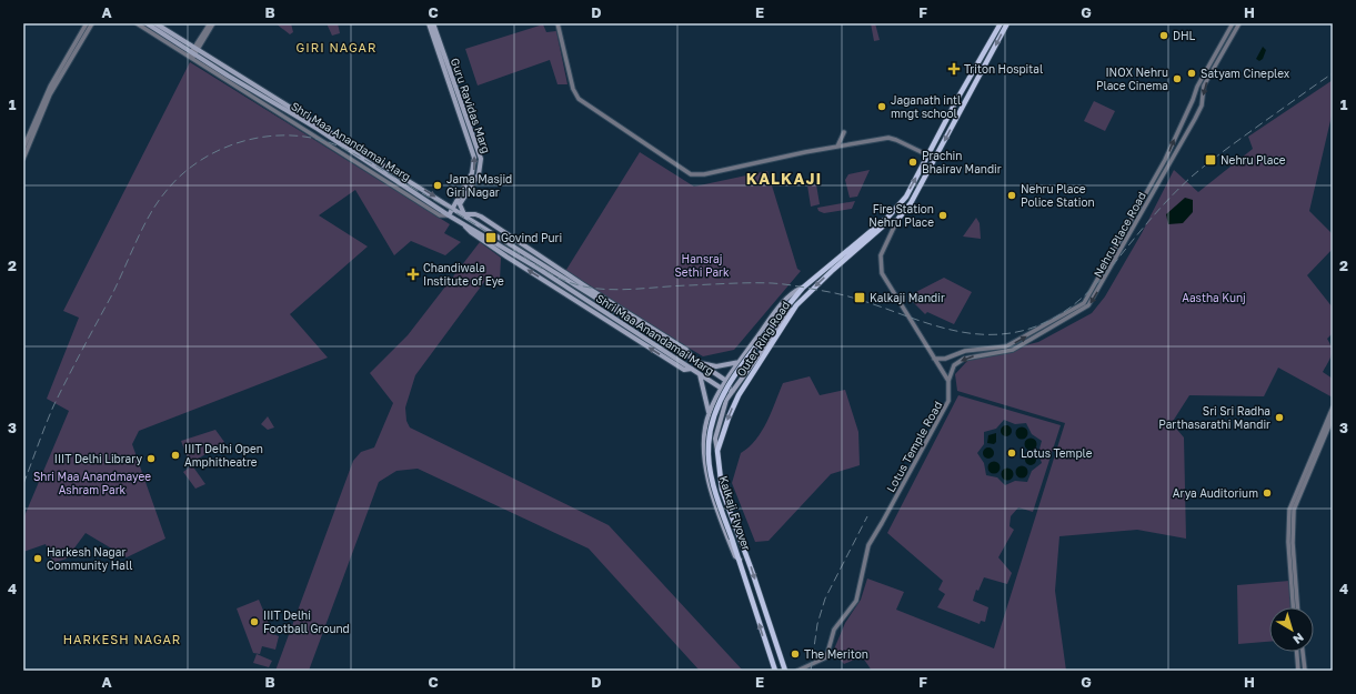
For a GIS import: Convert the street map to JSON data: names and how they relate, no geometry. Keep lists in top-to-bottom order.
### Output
{
  "streets": {
    "main road": [
      "Guru Ravidas Marg",
      "Shri Maa Anandamai Marg",
      "Outer Ring Road",
      "Kalkaji Flyover"
    ],
    "street": ["Nehru Place Road", "Lotus Temple Road"]
  },
  "crossings": [
    ["Guru Ravidas Marg", "Shri Maa Anandamai Marg"],
    ["Nehru Place Road", "Lotus Temple Road"]
  ],
  "districts": ["GIRI NAGAR", "KALKAJI", "HARKESH NAGAR"],
  "parks": ["Hansraj Sethi Park", "Aastha Kunj", "Shri Maa Anandmayee Ashram Park"],
  "places": {
    "other": [
      "DHL",
      "Satyam Cineplex",
      "INOX Nehru Place Cinema",
      "Jaganath intl mngt school",
      "Prachin Bhairav Mandir",
      "Jama Masjid Giri Nagar",
      "Nehru Place Police Station",
      "Fire Station Nehru Place",
      "Sri Sri Radha Parthasarathi Mandir",
      "Lotus Temple",
      "IIIT Delhi Open Amphitheatre",
      "IIIT Delhi Library",
      "Arya Auditorium",
      "Harkesh Nagar Community Hall",
      "IIIT Delhi Football Ground",
      "The Meriton"
    ],
    "health": ["Triton Hospital", "Chandiwala Institute of Eye"],
    "transit": ["Nehru Place", "Govind Puri", "Kalkaji Mandir"]
  },
  "north": "bottom right",
  "grid": {
    "columns": [
      "A",
      "B",
      "C",
      "D",
      "E",
      "F",
      "G",
      "H"
    ],
    "rows": [
      "1",
      "2",
      "3",
      "4"
    ]
  }
}
